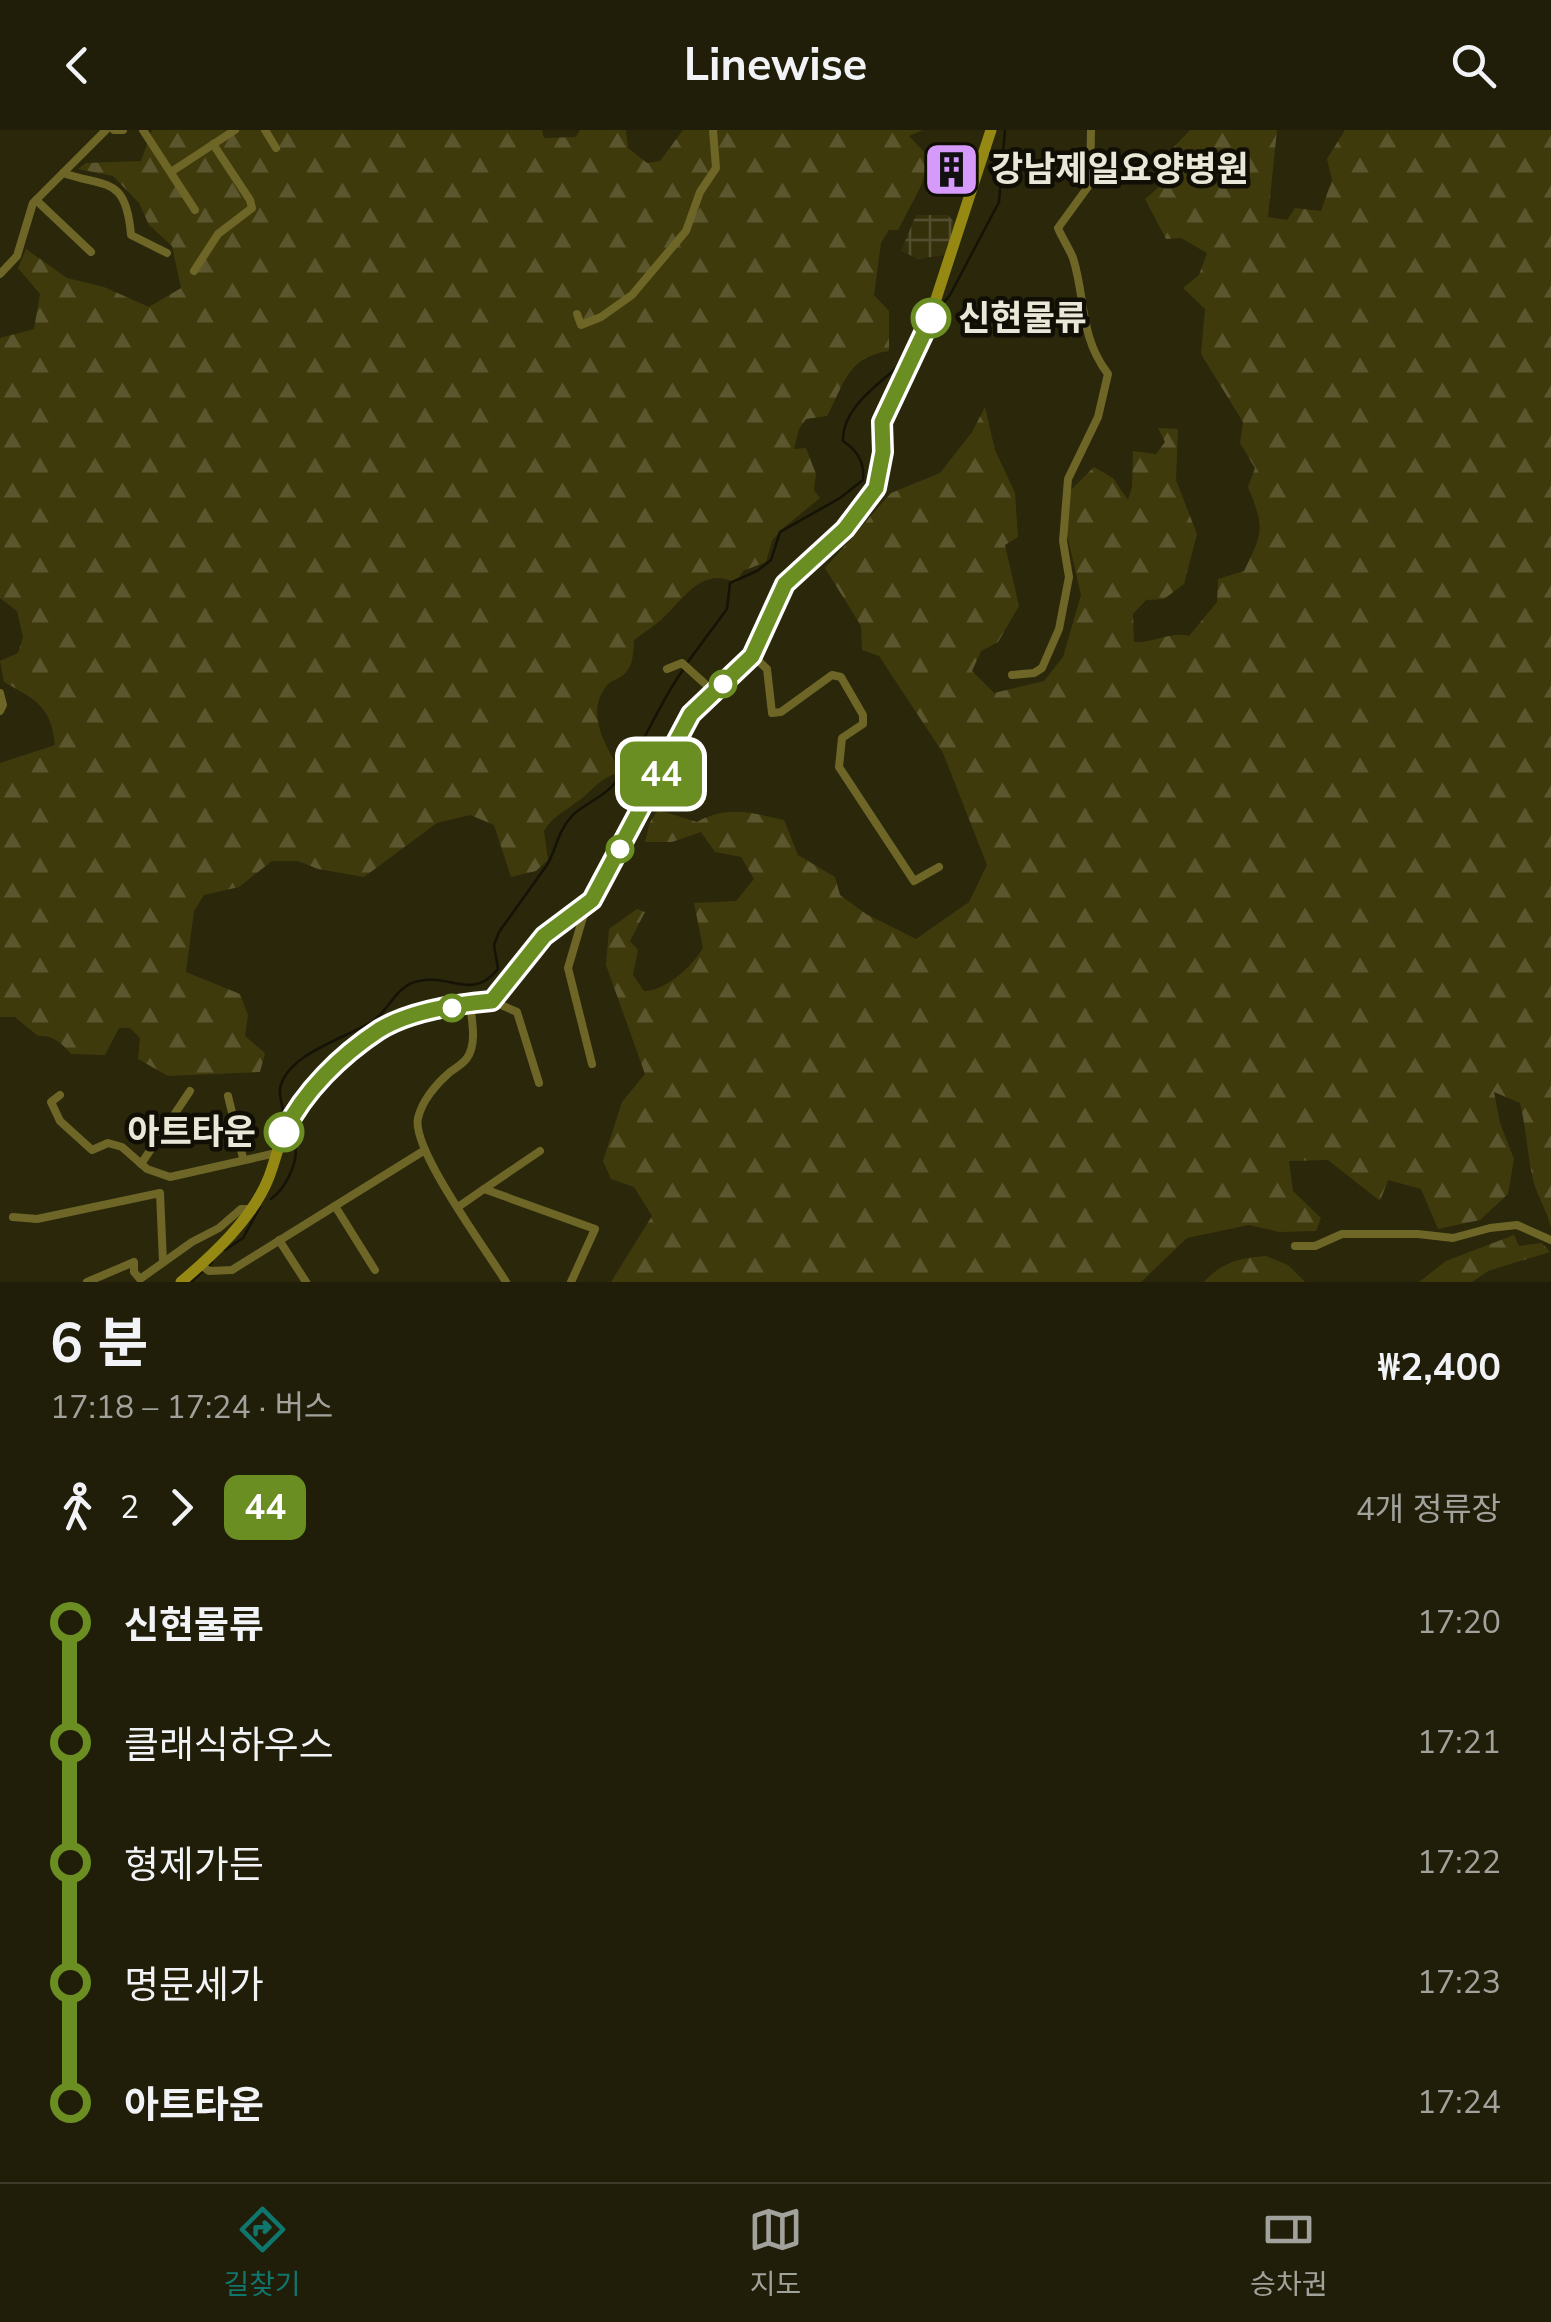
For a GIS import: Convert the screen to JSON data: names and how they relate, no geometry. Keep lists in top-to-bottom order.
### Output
{
  "places": {
    "building": ["강남제일요양병원"],
    "other": ["신현물류", "아트타운"]
  },
  "lines": ["bus line 44"],
  "page": {
    "header": "Linewise",
    "on_map": "44",
    "heading": ["6 분", "17:18 – 17:24 · 버스", "₩2,400"],
    "legs": ["2", "44", "4개 정류장"],
    "list": [
      {
        "name": "신현물류",
        "value": "17:20"
      },
      {
        "name": "클래식하우스",
        "value": "17:21"
      },
      {
        "name": "형제가든",
        "value": "17:22"
      },
      {
        "name": "명문세가",
        "value": "17:23"
      },
      {
        "name": "아트타운",
        "value": "17:24"
      }
    ],
    "tabs": ["길찾기", "지도", "승차권"]
  }
}
